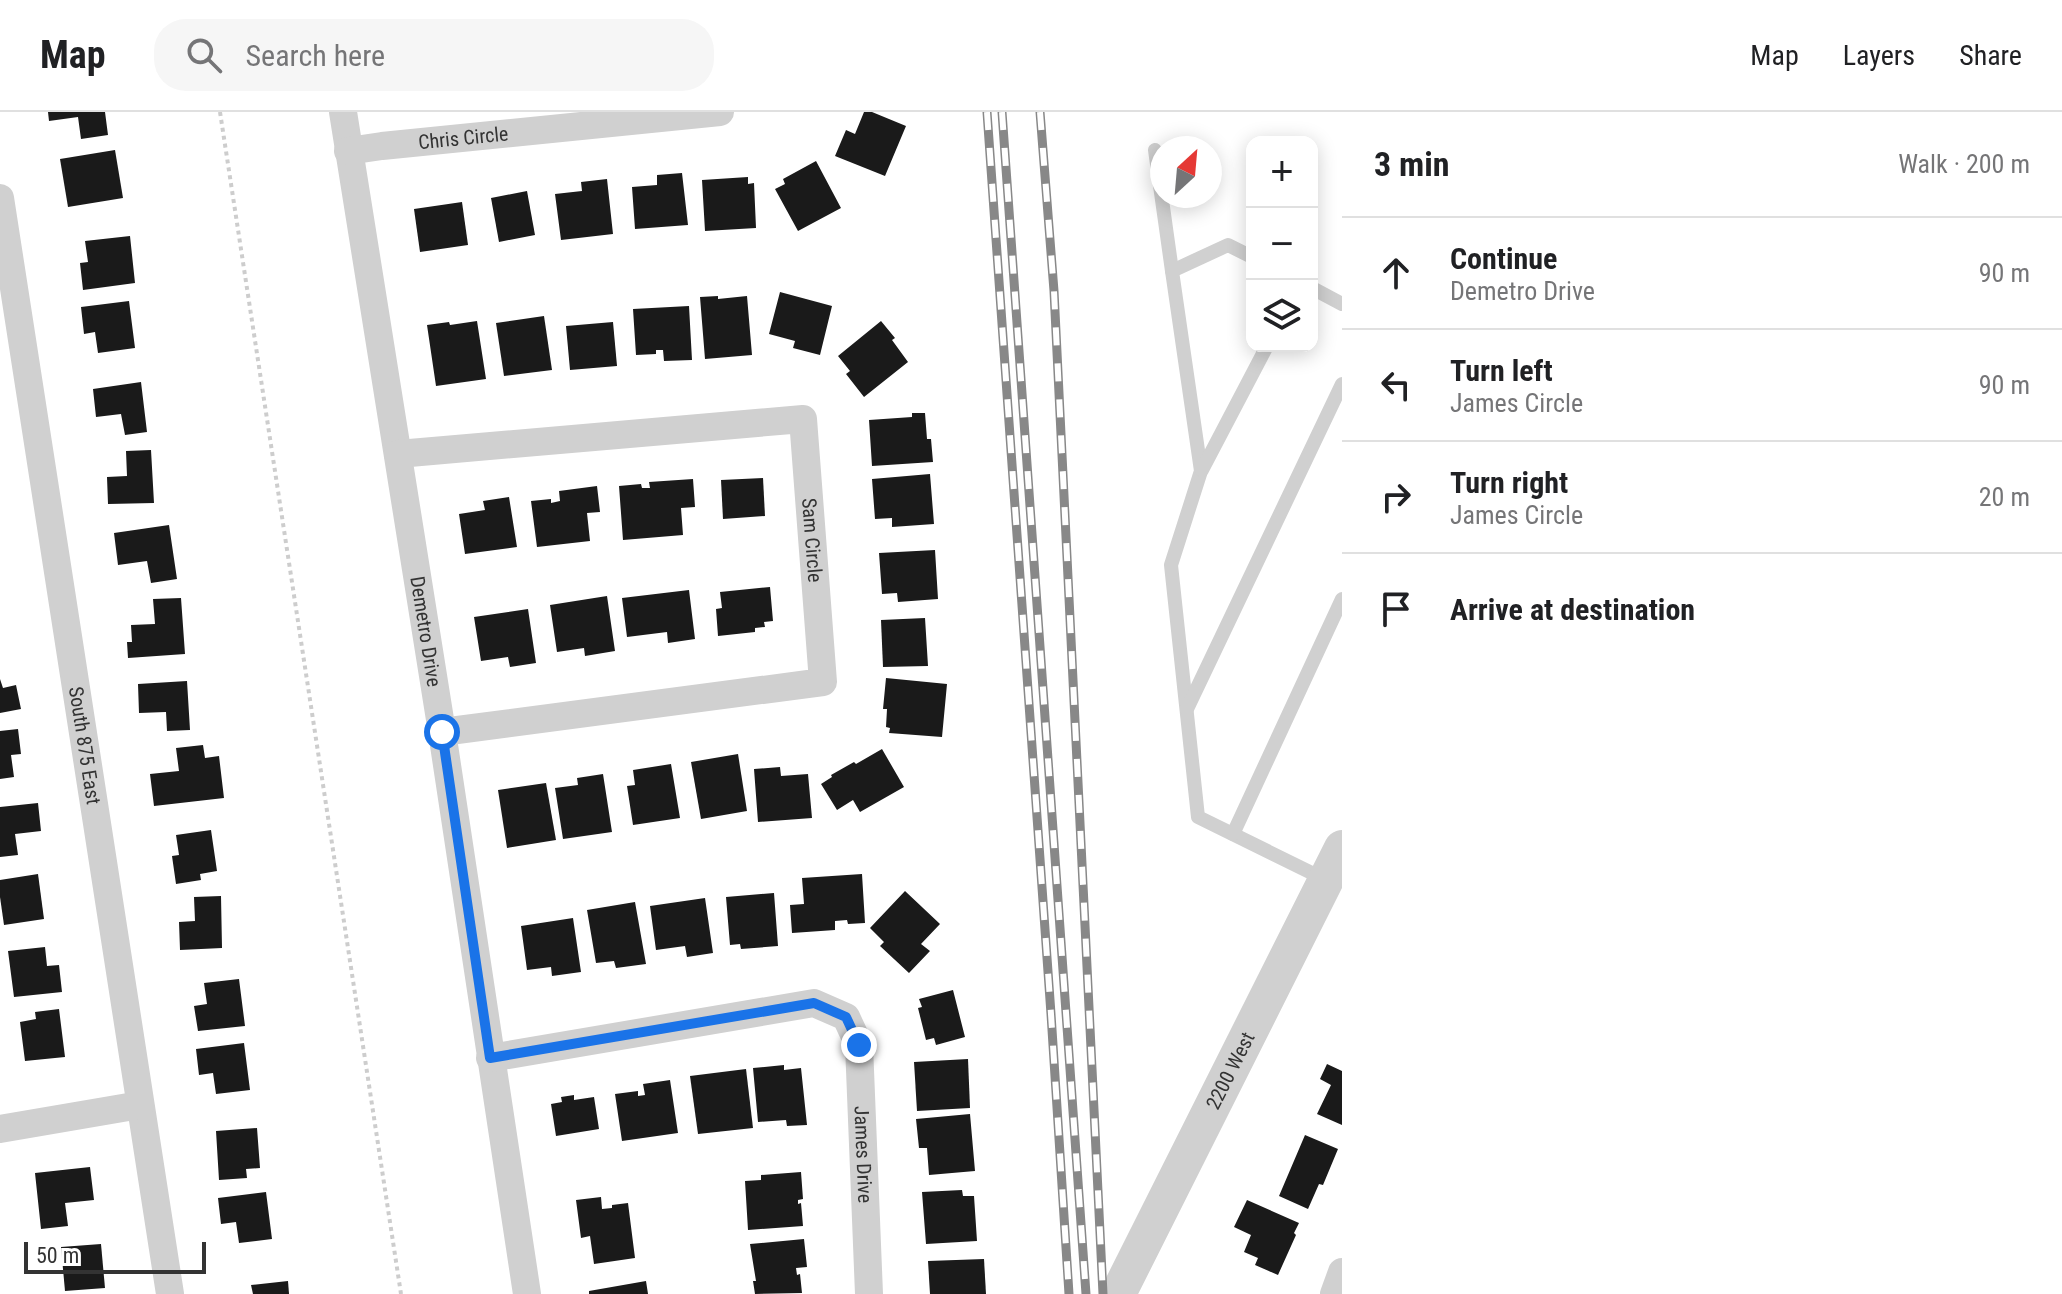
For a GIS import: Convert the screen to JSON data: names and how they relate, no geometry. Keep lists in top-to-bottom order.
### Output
{
  "streets": {
    "street": [
      "Chris Circle",
      "Sam Circle",
      "Demetro Drive",
      "South 875 East",
      "2200 West",
      "James Drive"
    ]
  },
  "crossings": [
    ["Chris Circle", "Demetro Drive"],
    ["Sam Circle", "Demetro Drive"],
    ["Demetro Drive", "James Drive"]
  ],
  "scale_bar": "50 m",
  "north": "top right",
  "page": {
    "header": "Map",
    "search": "Search here",
    "nav": ["Map", "Layers", "Share"],
    "heading": ["3 min", "Walk · 200 m"],
    "map_buttons": ["+", "−"],
    "list": [
      ["Continue", "Demetro Drive", "90 m"],
      ["Turn left", "James Circle", "90 m"],
      ["Turn right", "James Circle", "20 m"],
      "Arrive at destination"
    ],
    "scale": "50 m"
  }
}
